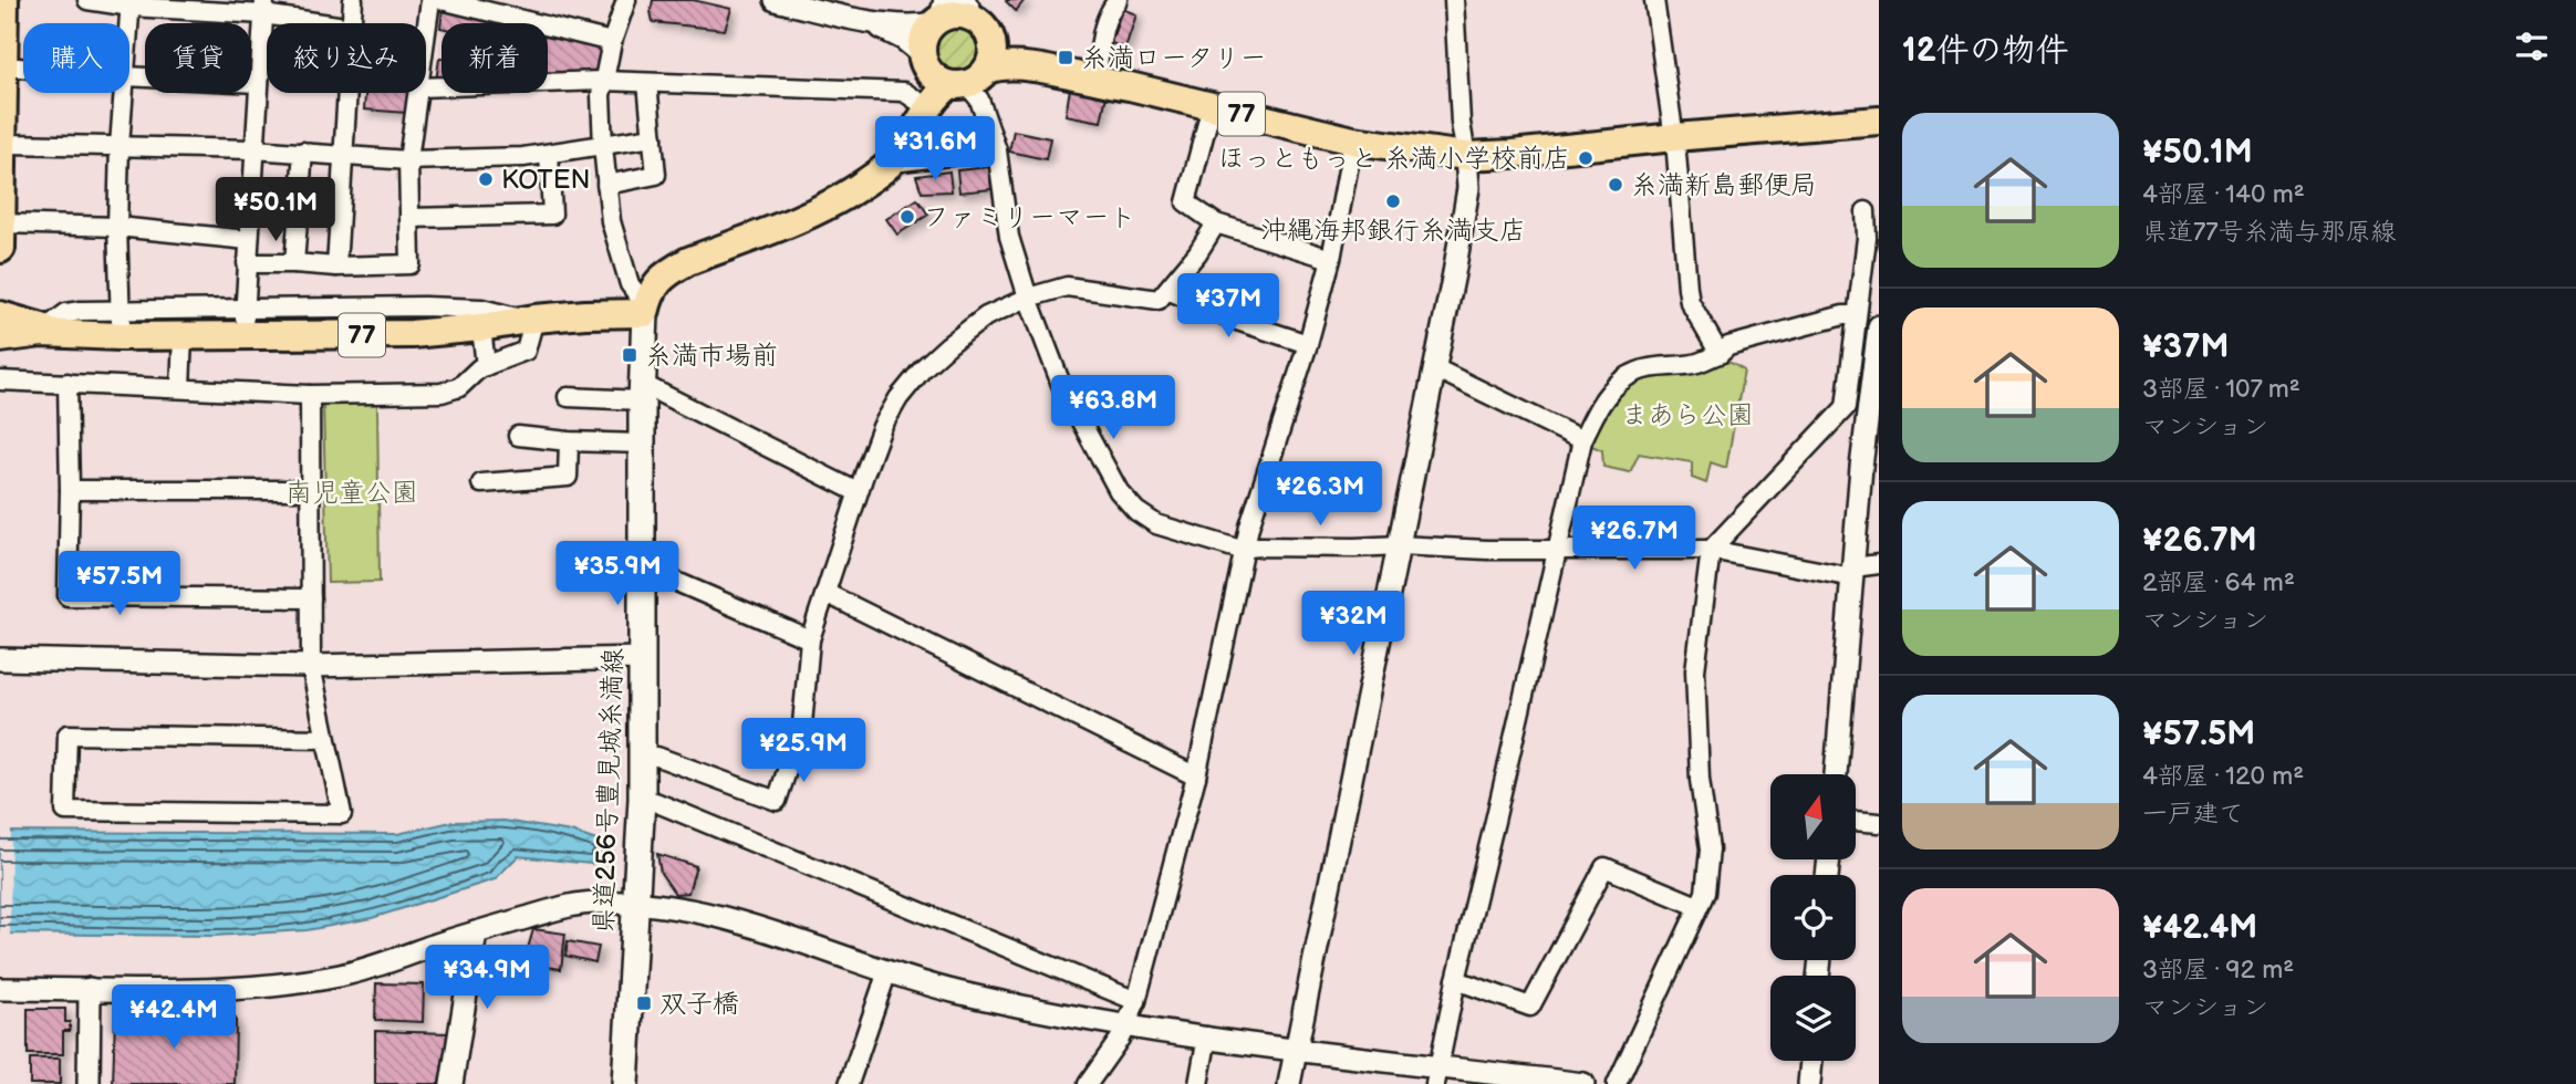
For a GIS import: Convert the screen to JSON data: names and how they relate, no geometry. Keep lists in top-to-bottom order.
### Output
{
  "streets": {
    "main road": ["77", "県道256号豊見城糸満線"]
  },
  "crossings": [
    ["77", "県道256号豊見城糸満線"]
  ],
  "parks": ["まあら公園", "南児童公園"],
  "places": {
    "transit": ["糸満ロータリー", "糸満市場前", "双子橋"],
    "other": [
      "ほっともっと 糸満小学校前店",
      "KOTEN",
      "糸満新島郵便局",
      "沖縄海邦銀行糸満支店",
      "ファミリーマート"
    ]
  },
  "north": "top",
  "page": {
    "heading": "12件の物件",
    "chip": [
      "購入",
      "賃貸",
      "絞り込み",
      "新着"
    ],
    "list": [
      {
        "name": "¥50.1M",
        "note": "4部屋 · 140 m² · 県道77号糸満与那原線"
      },
      {
        "name": "¥37M",
        "note": "3部屋 · 107 m² · マンション"
      },
      {
        "name": "¥26.7M",
        "note": "2部屋 · 64 m² · マンション"
      },
      {
        "name": "¥57.5M",
        "note": "4部屋 · 120 m² · 一戸建て"
      },
      {
        "name": "¥42.4M",
        "note": "3部屋 · 92 m² · マンション"
      }
    ],
    "price": [
      "¥31.6M",
      "¥50.1M",
      "¥37M",
      "¥63.8M",
      "¥26.3M",
      "¥26.7M",
      "¥35.9M",
      "¥57.5M",
      "¥32M",
      "¥25.9M",
      "¥34.9M",
      "¥42.4M"
    ]
  }
}
